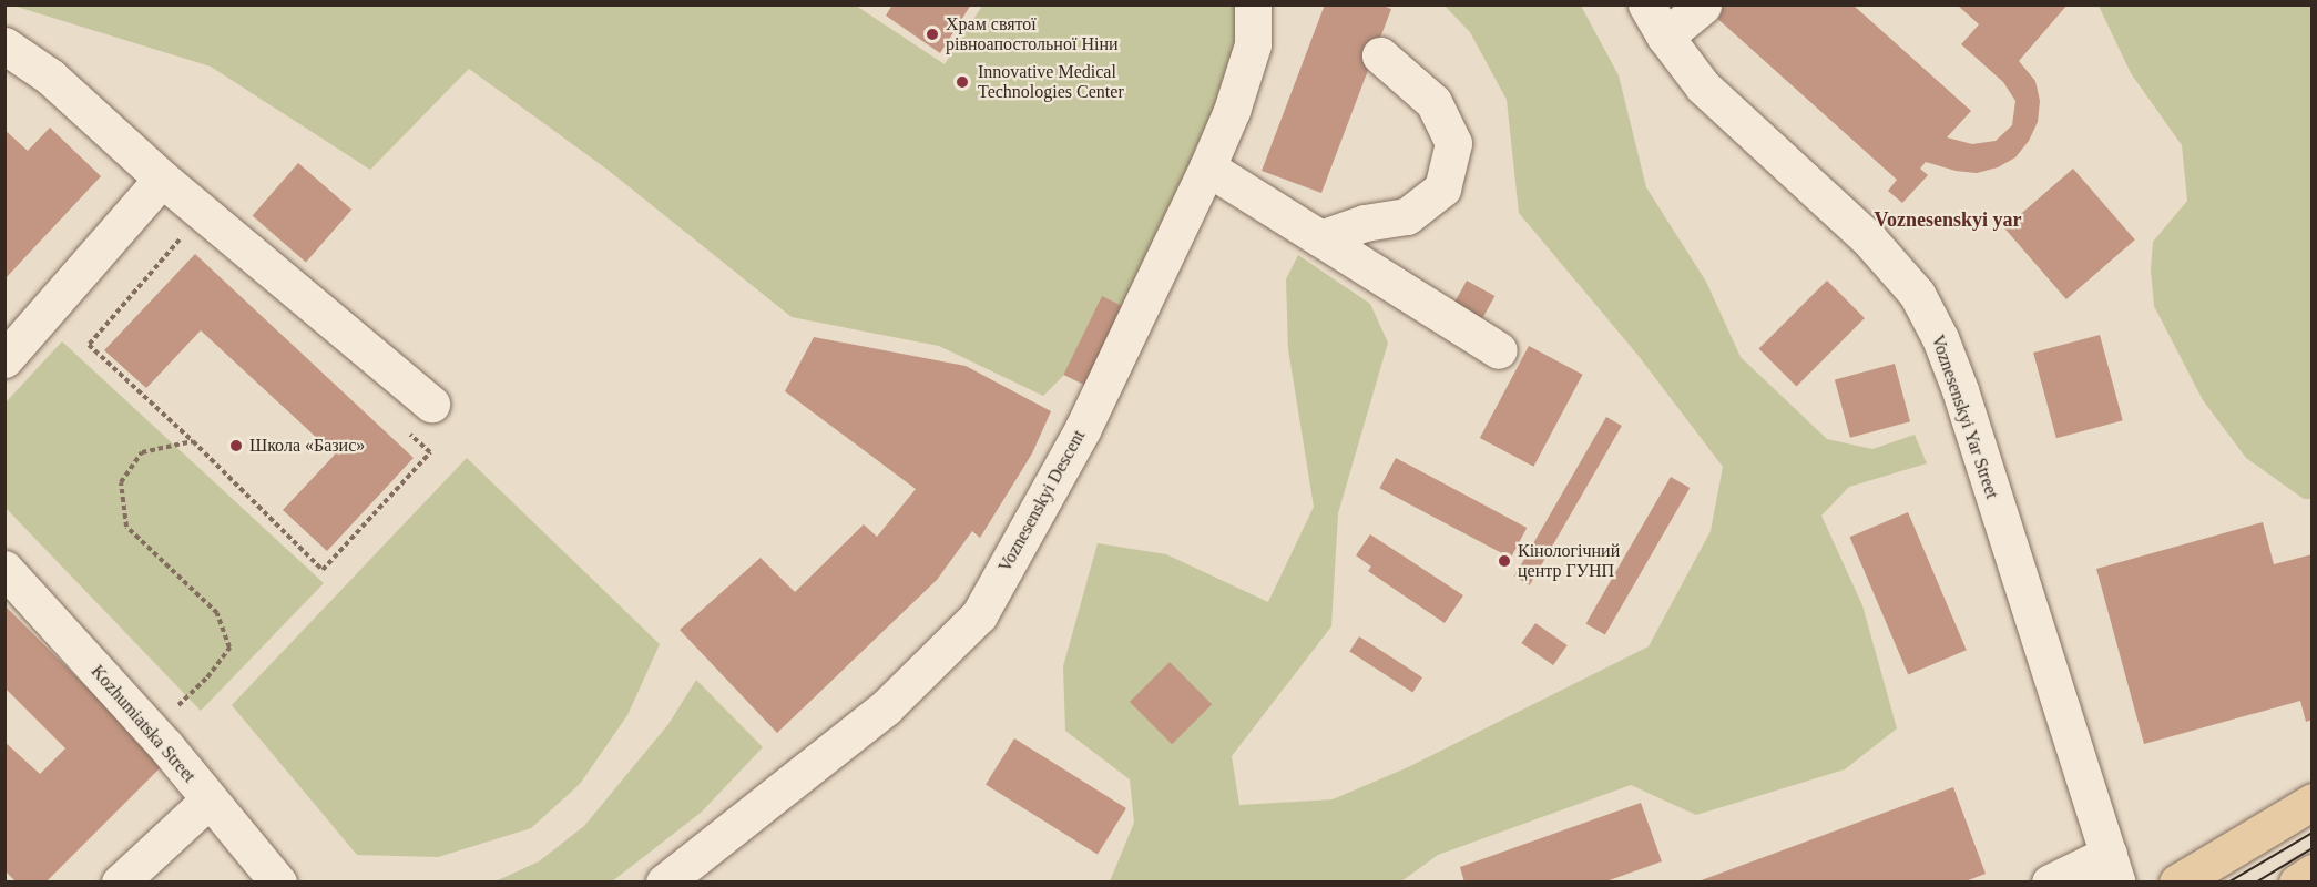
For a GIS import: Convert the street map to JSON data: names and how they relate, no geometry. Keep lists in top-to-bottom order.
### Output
{
  "streets": {
    "street": ["Voznesenskyi Yar Street", "Voznesenskyi Descent", "Kozhumiatska Street"]
  },
  "districts": ["Voznesenskyi yar"],
  "places": [
    "Храм святої рівноапостольної Ніни",
    "Innovative Medical Technologies Center",
    "Школа «Базис»",
    "Кінологічний центр ГУНП"
  ]
}
